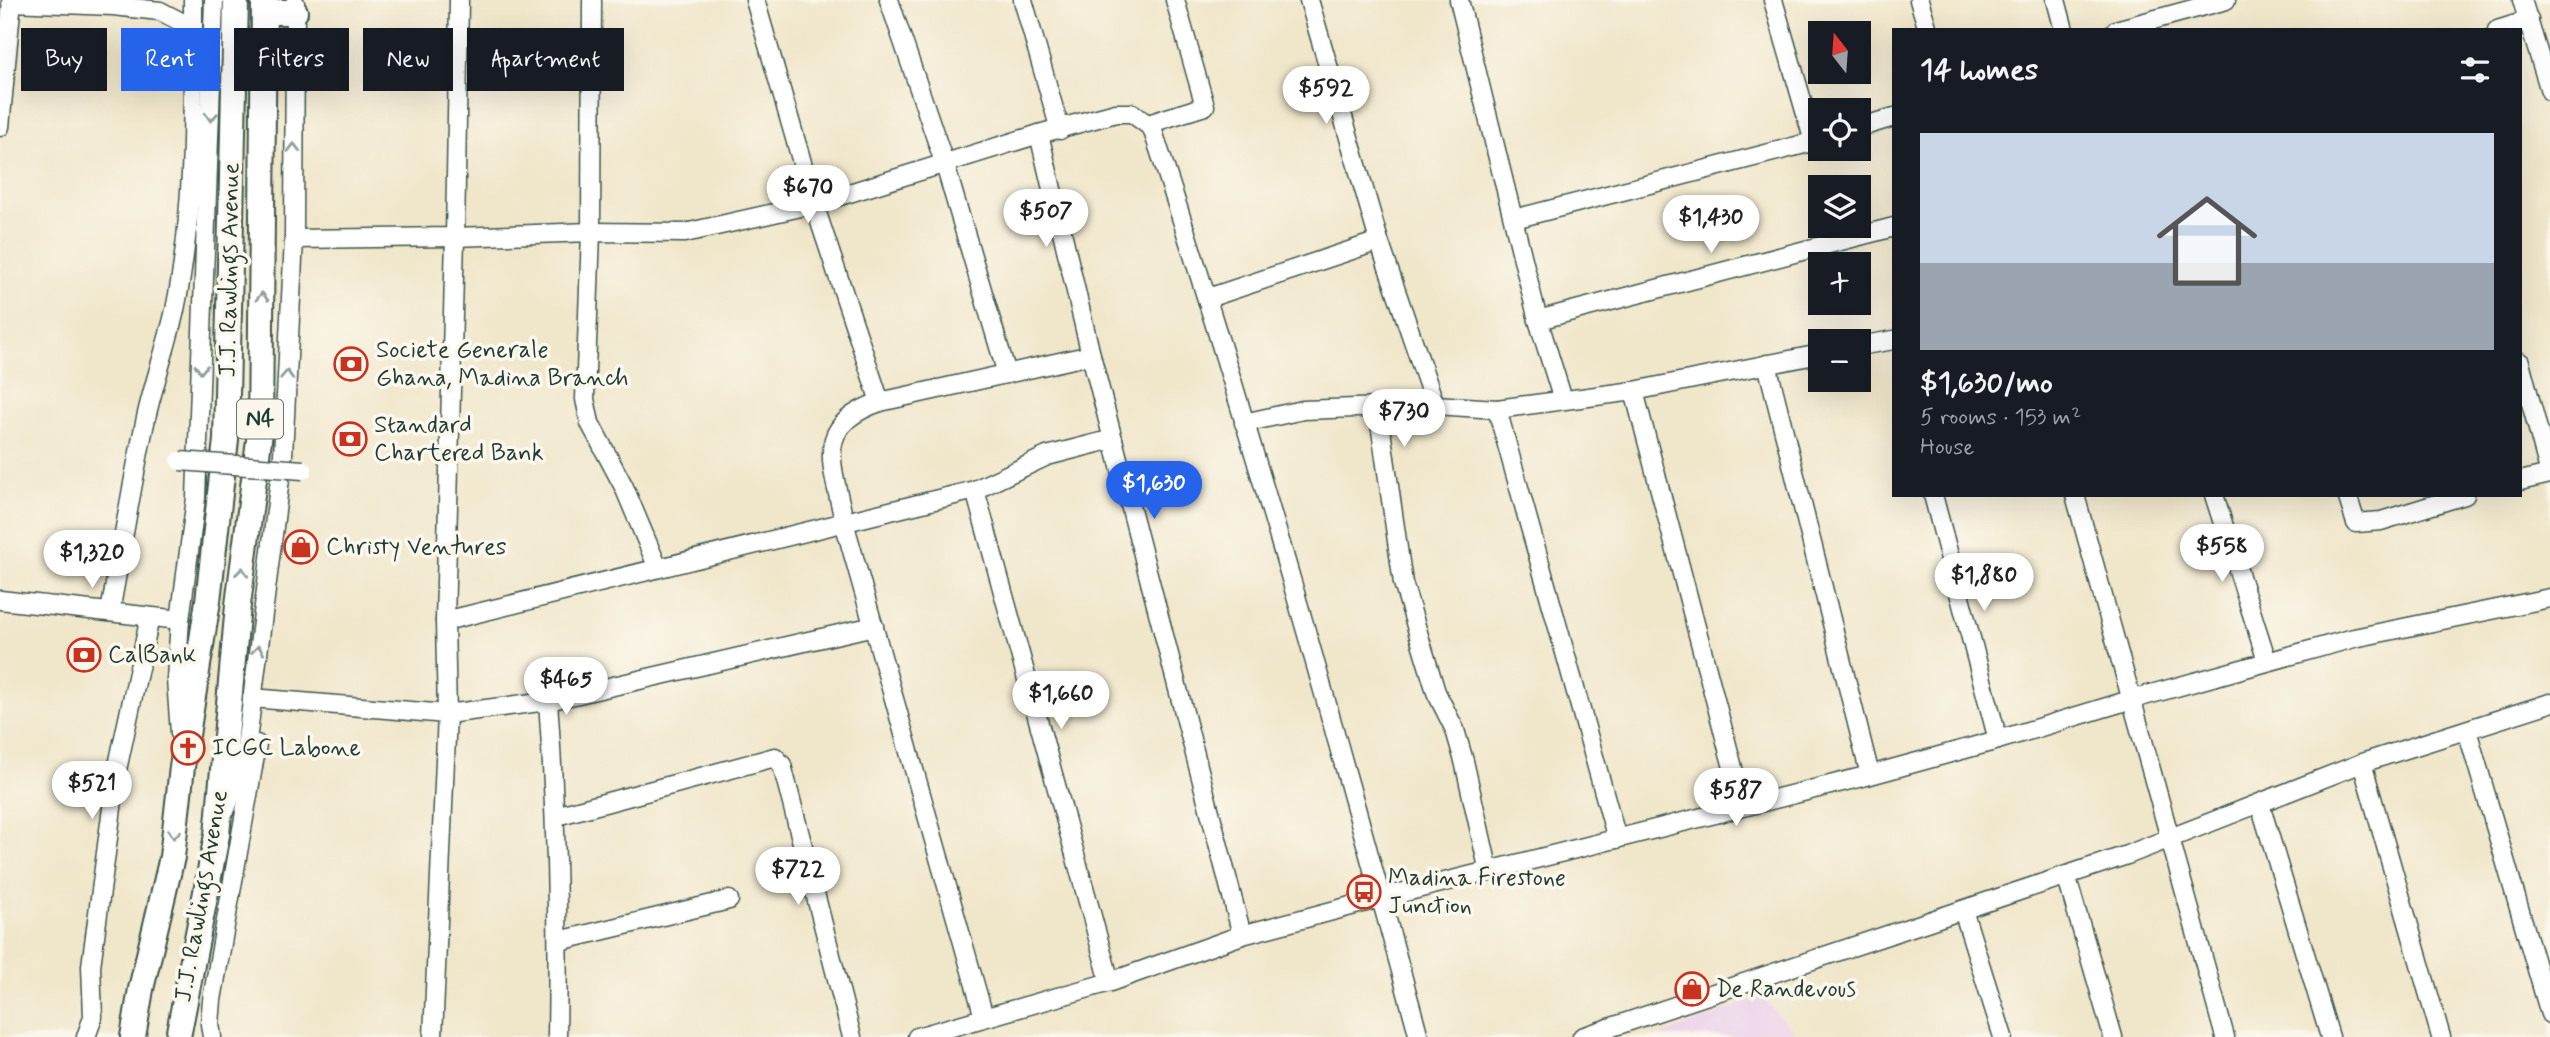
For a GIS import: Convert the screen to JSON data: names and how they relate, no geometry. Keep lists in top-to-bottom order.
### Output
{
  "streets": {
    "highway": ["J.J. Rawlings Avenue", "N4"]
  },
  "places": {
    "bank": ["Societe Generale Ghana, Madina Branch", "Standard Chartered Bank", "CalBank"],
    "shop": ["Christy Ventures", "De Randevous"],
    "church": ["ICGC Labone"],
    "bus stop": ["Madina Firestone Junction"]
  },
  "north": "top",
  "page": {
    "map_buttons": ["+", "−"],
    "chip": [
      "Buy",
      "Rent",
      "Filters",
      "New",
      "Apartment"
    ],
    "heading": "14 homes",
    "price": [
      "$592",
      "$670",
      "$507",
      "$1,430",
      "$730",
      "$1,630",
      "$558",
      "$1,320",
      "$1,880",
      "$465",
      "$1,660",
      "$521",
      "$587",
      "$722"
    ],
    "list": [
      {
        "name": "$1,630/mo",
        "note": "5 rooms · 153 m² · House"
      }
    ]
  }
}
